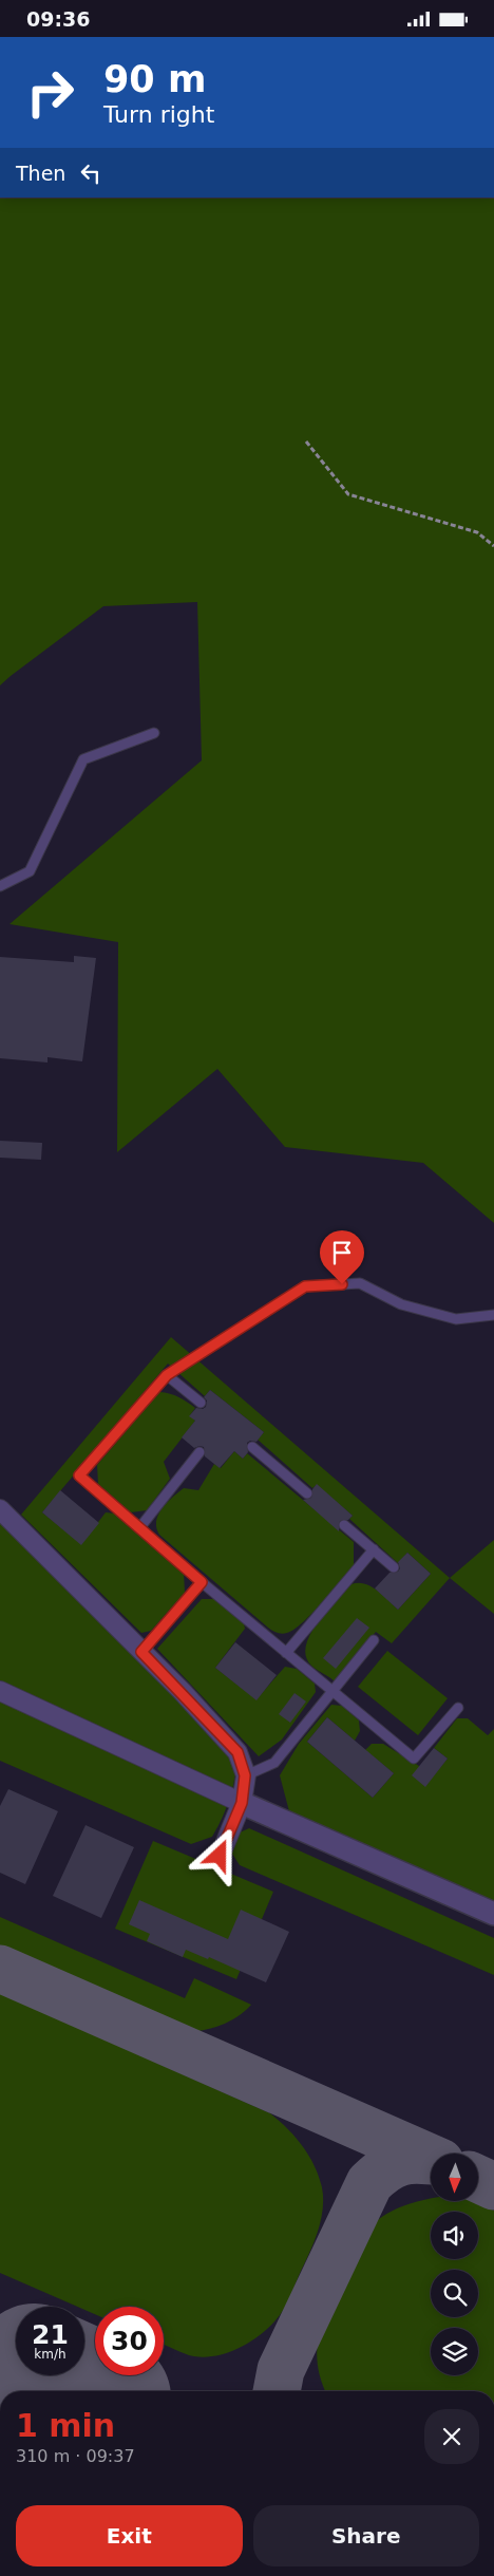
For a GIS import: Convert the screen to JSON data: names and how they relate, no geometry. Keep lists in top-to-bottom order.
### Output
{
  "north": "bottom",
  "page": {
    "status": "09:36",
    "turn": ["90 m", "Turn right"],
    "then": "Then",
    "speed": "21 km/h",
    "limit": "30",
    "heading": ["1 min", "310 m · 09:37"],
    "buttons": ["Exit", "Share"]
  }
}
